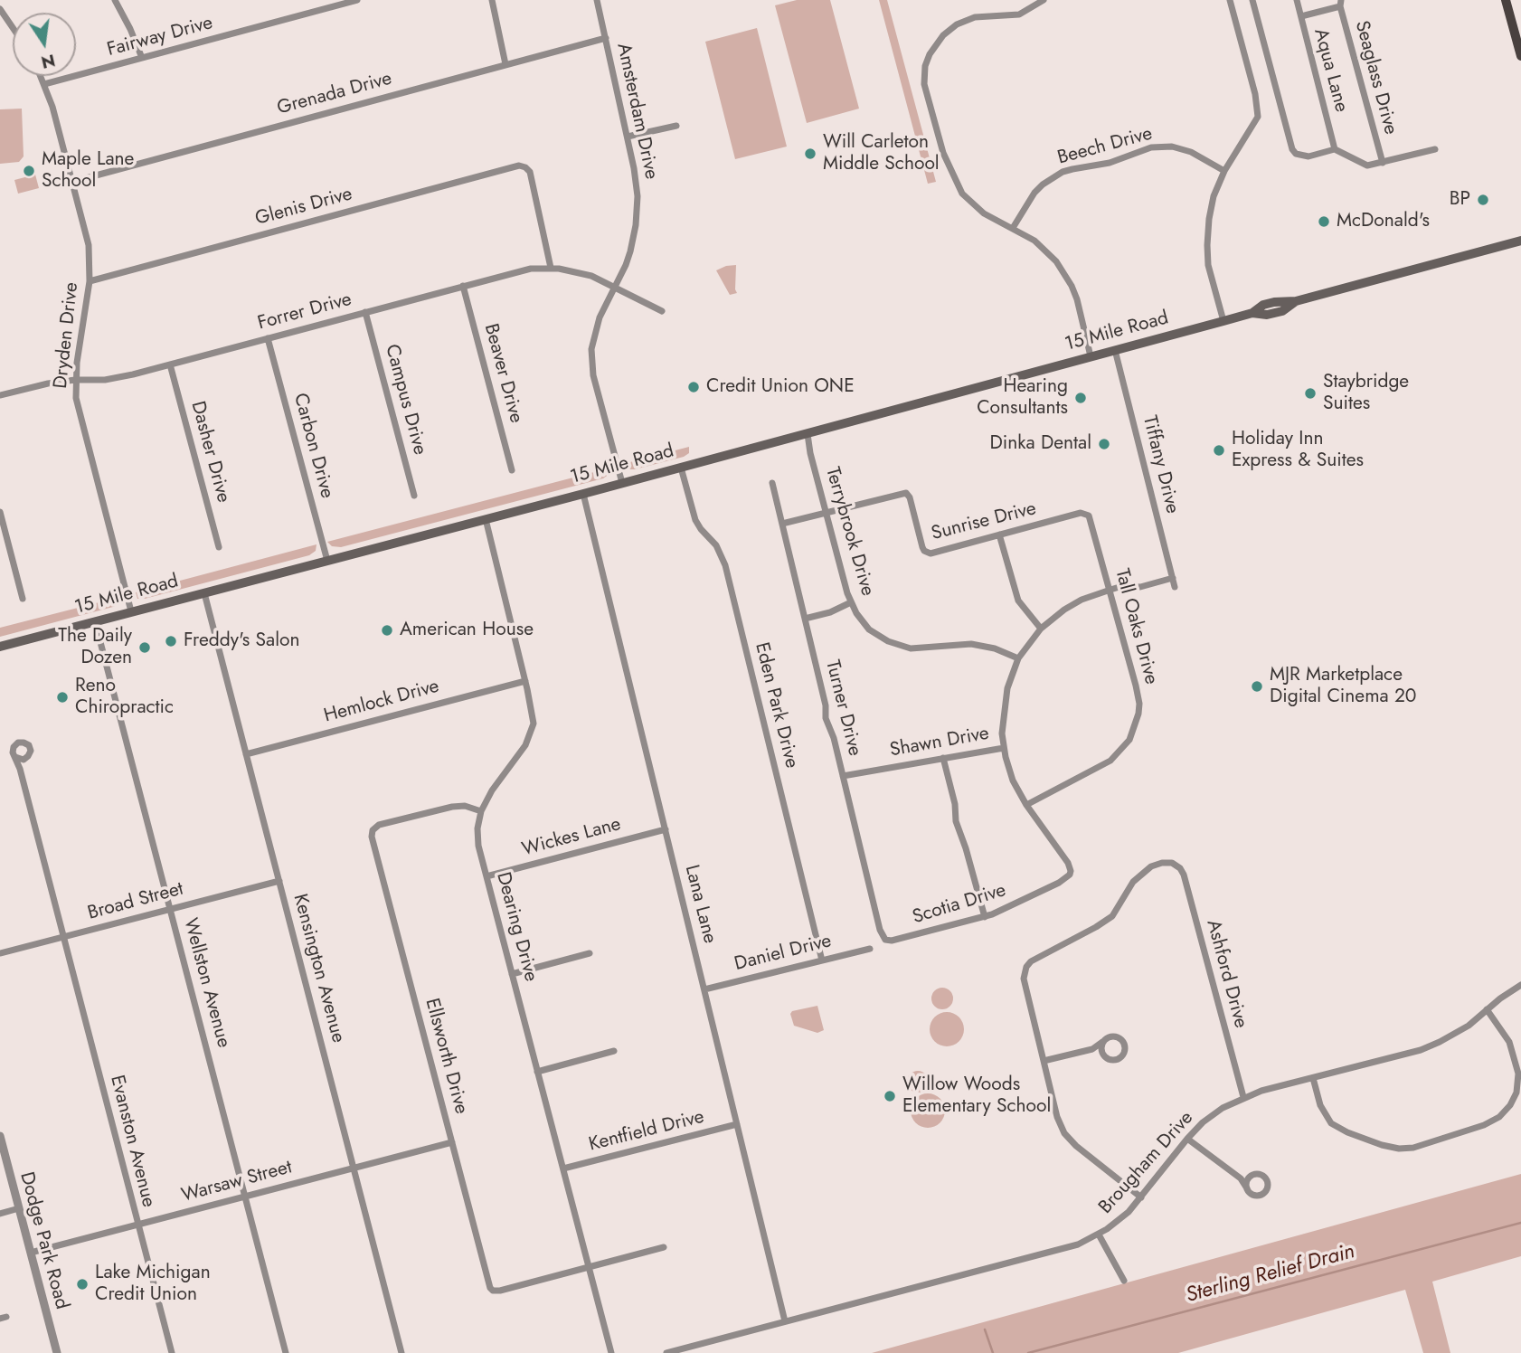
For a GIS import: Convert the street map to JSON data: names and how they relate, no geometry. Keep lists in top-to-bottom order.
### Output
{
  "streets": {
    "main road": ["15 Mile Road"],
    "street": [
      "Fairway Drive",
      "Aqua Lane",
      "Seaglass Drive",
      "Grenada Drive",
      "Amsterdam Drive",
      "Beech Drive",
      "Glenis Drive",
      "Forrer Drive",
      "Dryden Drive",
      "Beaver Drive",
      "Campus Drive",
      "Carbon Drive",
      "Dasher Drive",
      "Tiffany Drive",
      "Sunrise Drive",
      "Terrybrook Drive",
      "Tall Oaks Drive",
      "Hemlock Drive",
      "Eden Park Drive",
      "Turner Drive",
      "Shawn Drive",
      "Wickes Lane",
      "Broad Street",
      "Lana Lane",
      "Scotia Drive",
      "Dearing Drive",
      "Daniel Drive",
      "Kensington Avenue",
      "Ashford Drive",
      "Wellston Avenue",
      "Ellsworth Drive",
      "Kentfield Drive",
      "Evanston Avenue",
      "Brougham Drive",
      "Warsaw Street",
      "Dodge Park Road"
    ]
  },
  "crossings": [
    ["Fairway Drive", "Dryden Drive"],
    ["Grenada Drive", "Amsterdam Drive"],
    ["Grenada Drive", "Dryden Drive"],
    ["Amsterdam Drive", "Forrer Drive"],
    ["Amsterdam Drive", "15 Mile Road"],
    ["Glenis Drive", "Forrer Drive"],
    ["Glenis Drive", "Dryden Drive"],
    ["Forrer Drive", "Dryden Drive"],
    ["Forrer Drive", "Beaver Drive"],
    ["Forrer Drive", "Campus Drive"],
    ["Forrer Drive", "Carbon Drive"],
    ["Forrer Drive", "Dasher Drive"],
    ["15 Mile Road", "Dryden Drive"],
    ["15 Mile Road", "Carbon Drive"],
    ["15 Mile Road", "Tiffany Drive"],
    ["15 Mile Road", "Terrybrook Drive"],
    ["15 Mile Road", "Eden Park Drive"],
    ["15 Mile Road", "Lana Lane"],
    ["15 Mile Road", "Dearing Drive"],
    ["15 Mile Road", "Kensington Avenue"],
    ["15 Mile Road", "Wellston Avenue"],
    ["Sunrise Drive", "Terrybrook Drive"],
    ["Sunrise Drive", "Tall Oaks Drive"],
    ["Sunrise Drive", "Turner Drive"],
    ["Tall Oaks Drive", "Scotia Drive"],
    ["Hemlock Drive", "Dearing Drive"],
    ["Hemlock Drive", "Kensington Avenue"],
    ["Eden Park Drive", "Daniel Drive"],
    ["Turner Drive", "Shawn Drive"],
    ["Turner Drive", "Scotia Drive"],
    ["Wickes Lane", "Lana Lane"],
    ["Wickes Lane", "Dearing Drive"],
    ["Broad Street", "Kensington Avenue"],
    ["Broad Street", "Wellston Avenue"],
    ["Broad Street", "Evanston Avenue"],
    ["Lana Lane", "Daniel Drive"],
    ["Lana Lane", "Kentfield Drive"],
    ["Lana Lane", "Brougham Drive"],
    ["Dearing Drive", "Ellsworth Drive"],
    ["Dearing Drive", "Kentfield Drive"],
    ["Kensington Avenue", "Warsaw Street"],
    ["Ashford Drive", "Brougham Drive"],
    ["Wellston Avenue", "Warsaw Street"],
    ["Ellsworth Drive", "Warsaw Street"],
    ["Evanston Avenue", "Warsaw Street"],
    ["Warsaw Street", "Dodge Park Road"]
  ],
  "water": ["Sterling Relief Drain"],
  "places": [
    "Will Carleton Middle School",
    "Maple Lane School",
    "BP",
    "McDonald's",
    "Credit Union ONE",
    "Staybridge Suites",
    "Hearing Consultants",
    "Dinka Dental",
    "Holiday Inn Express & Suites",
    "American House",
    "Freddy's Salon",
    "The Daily Dozen",
    "MJR Marketplace Digital Cinema 20",
    "Reno Chiropractic",
    "Willow Woods Elementary School",
    "Lake Michigan Credit Union"
  ],
  "north": "bottom"
}
